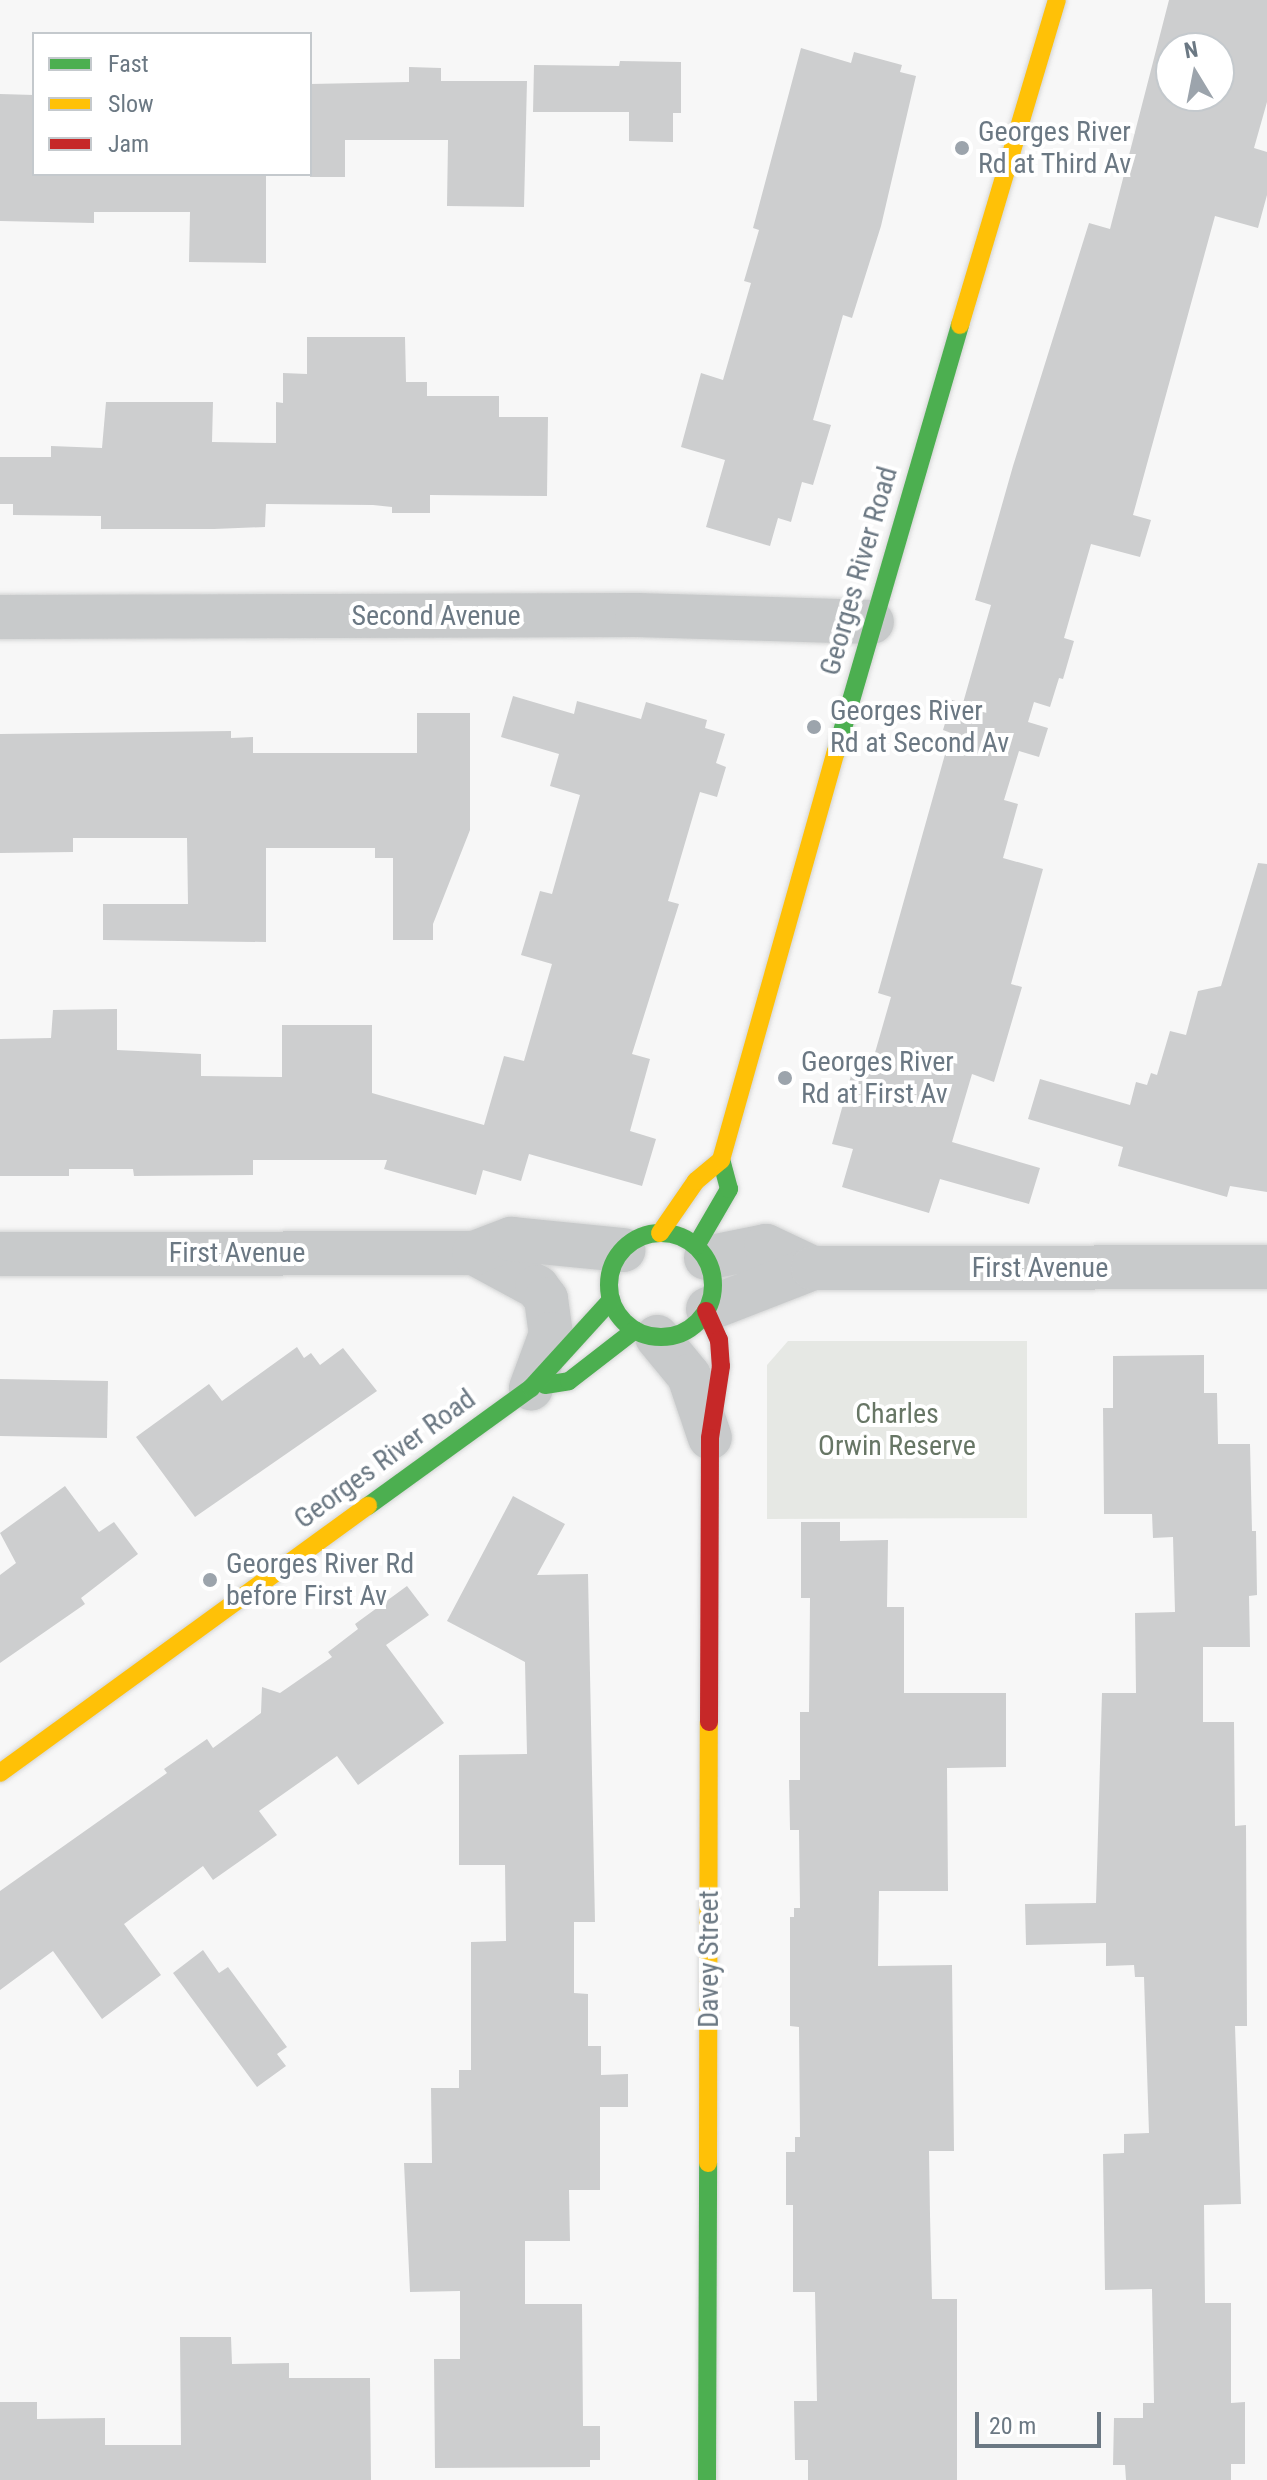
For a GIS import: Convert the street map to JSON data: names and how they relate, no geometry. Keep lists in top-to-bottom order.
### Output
{
  "streets": {
    "street": [
      "Georges River Road",
      "Second Avenue",
      "First Avenue",
      "Davey Street"
    ]
  },
  "crossings": [
    ["Georges River Road", "Second Avenue"],
    ["Georges River Road", "First Avenue"],
    ["Georges River Road", "Davey Street"],
    ["First Avenue", "Davey Street"]
  ],
  "parks": ["Charles Orwin Reserve"],
  "places": [
    "Georges River Rd at Third Av",
    "Georges River Rd at Second Av",
    "Georges River Rd at First Av",
    "Georges River Rd before First Av"
  ],
  "legend": ["Fast", "Slow", "Jam"],
  "scale_bar": "20 m",
  "north": "top"
}
